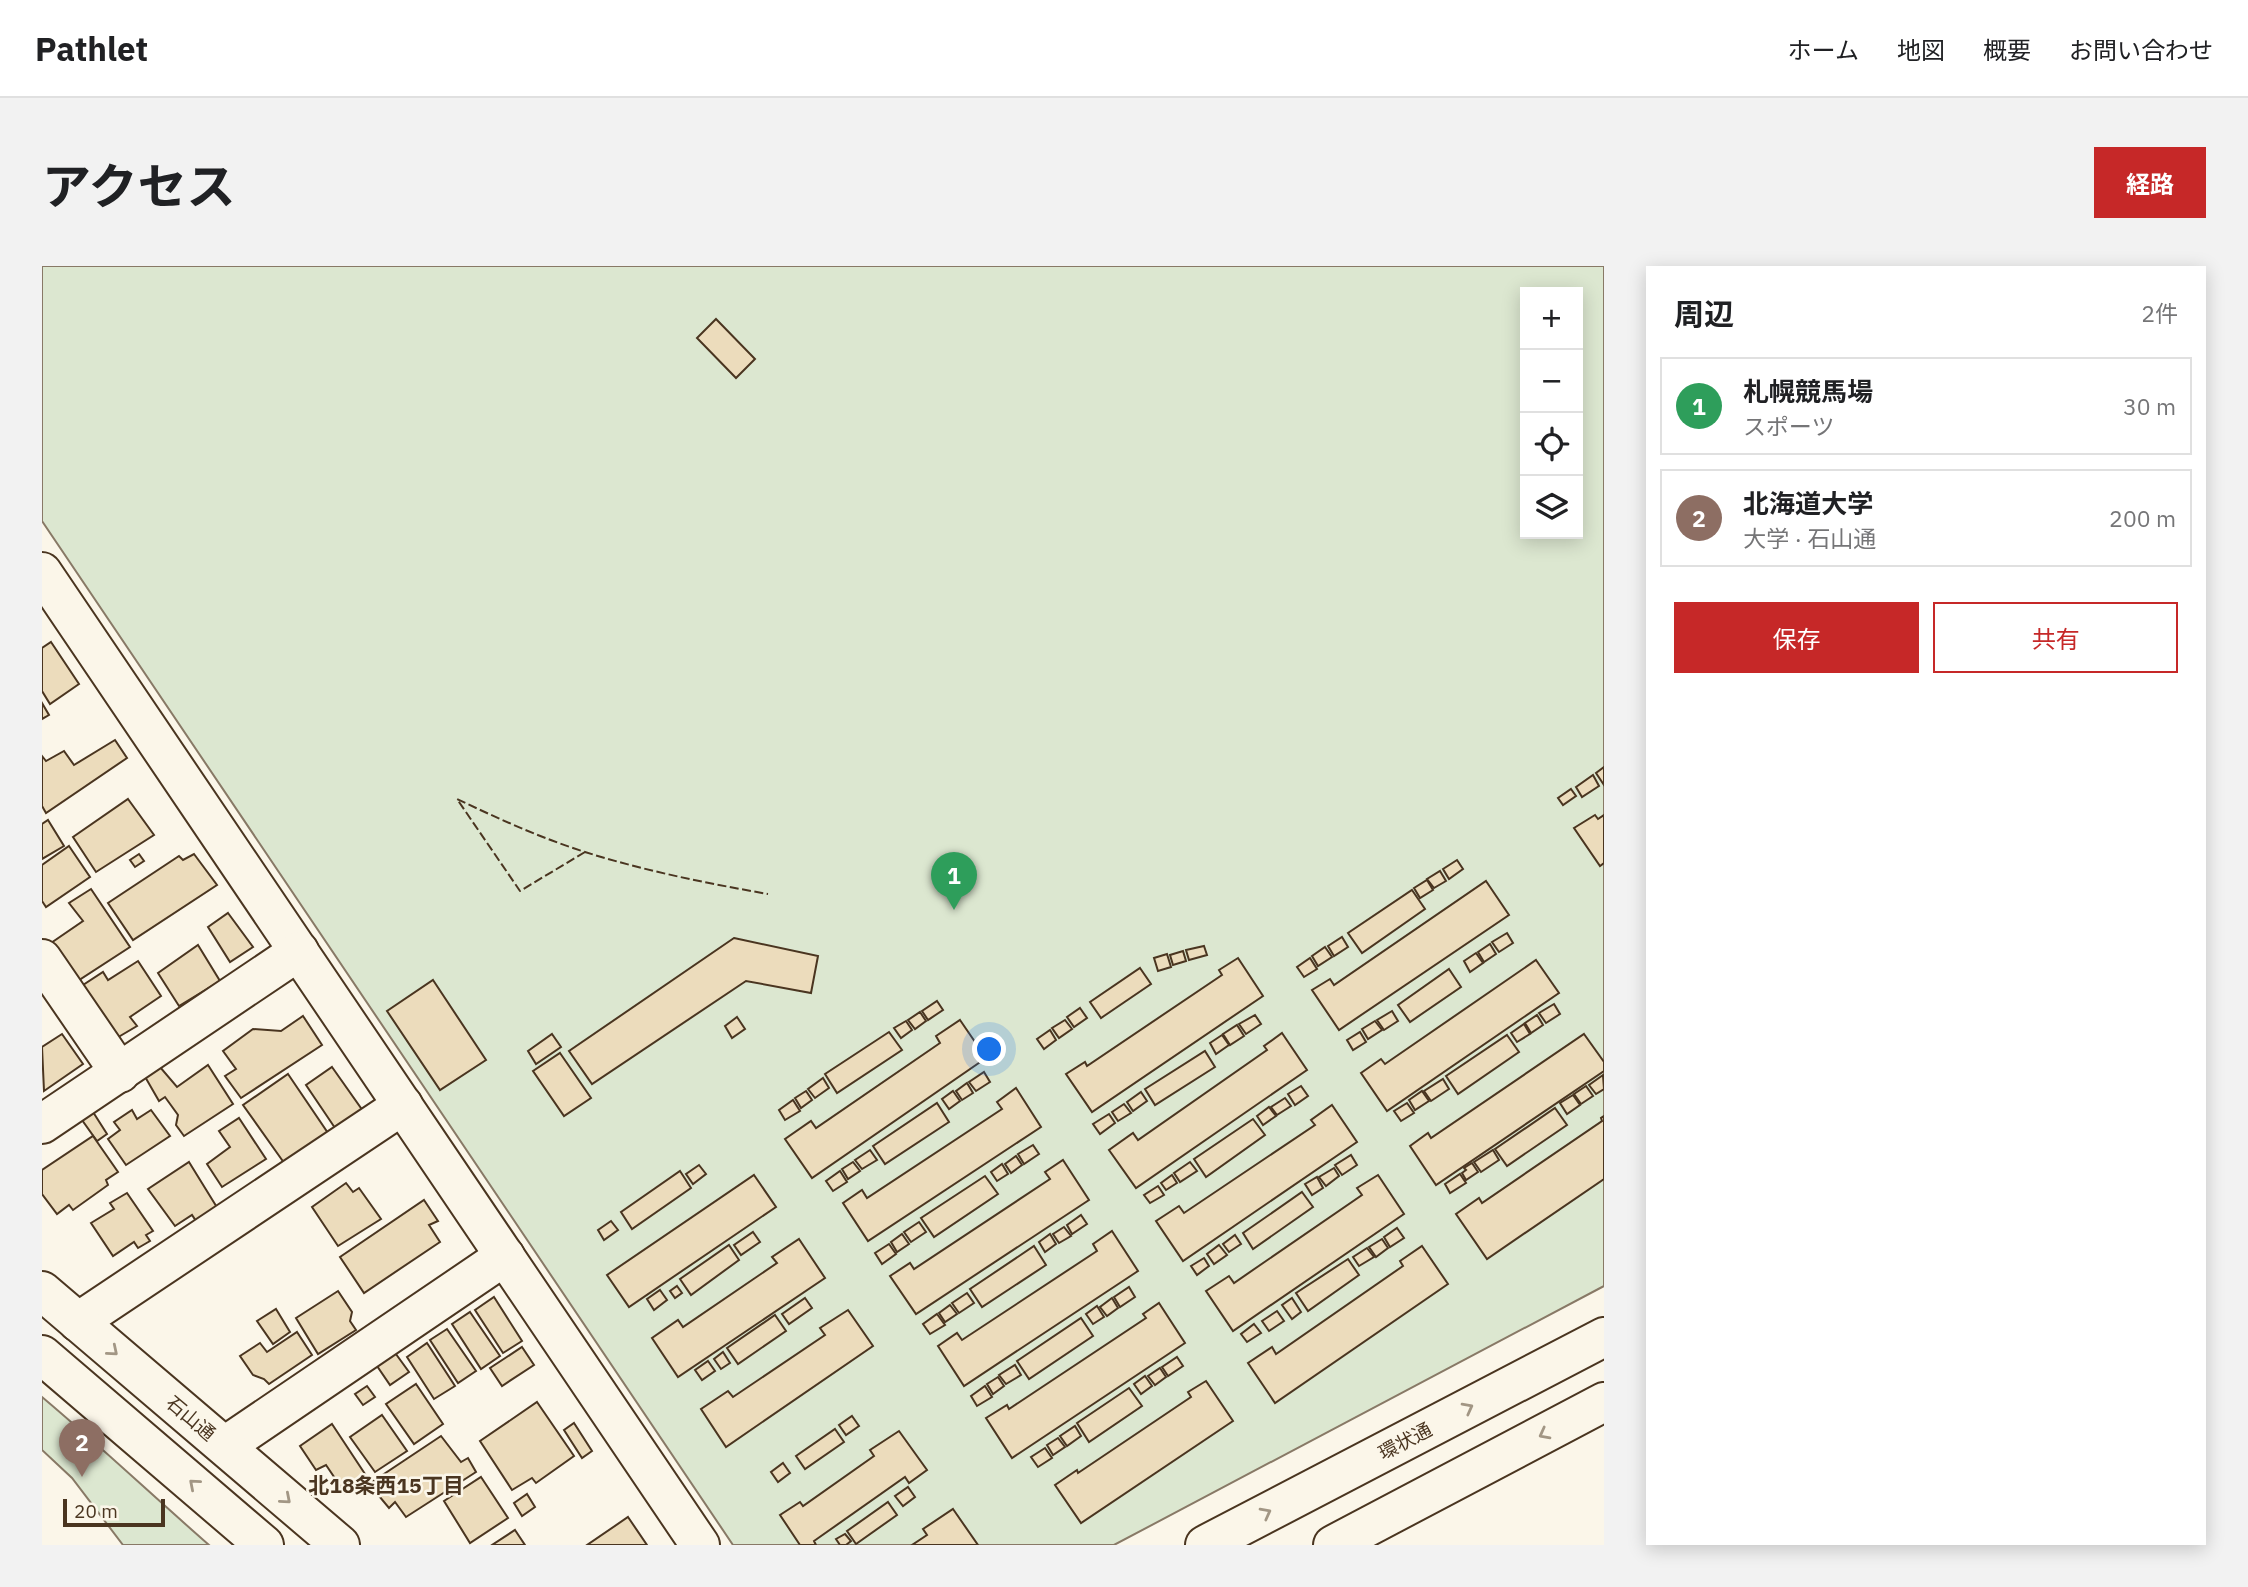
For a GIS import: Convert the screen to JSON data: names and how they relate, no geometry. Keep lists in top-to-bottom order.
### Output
{
  "streets": {
    "street": ["石山通", "環状通"]
  },
  "districts": ["北18条西15丁目"],
  "scale_bar": "20 m",
  "page": {
    "header": "Pathlet",
    "nav": [
      "ホーム",
      "地図",
      "概要",
      "お問い合わせ"
    ],
    "title": "アクセス",
    "buttons": [
      "経路",
      ["保存", "共有"]
    ],
    "heading": ["周辺", "2件"],
    "map_buttons": ["+", "−"],
    "list": [
      {
        "mark": "1",
        "name": "札幌競馬場",
        "note": "スポーツ",
        "value": "30 m"
      },
      {
        "mark": "2",
        "name": "北海道大学",
        "note": "大学 · 石山通",
        "value": "200 m"
      }
    ],
    "pins": ["1", "2"],
    "scale": "20 m"
  }
}
